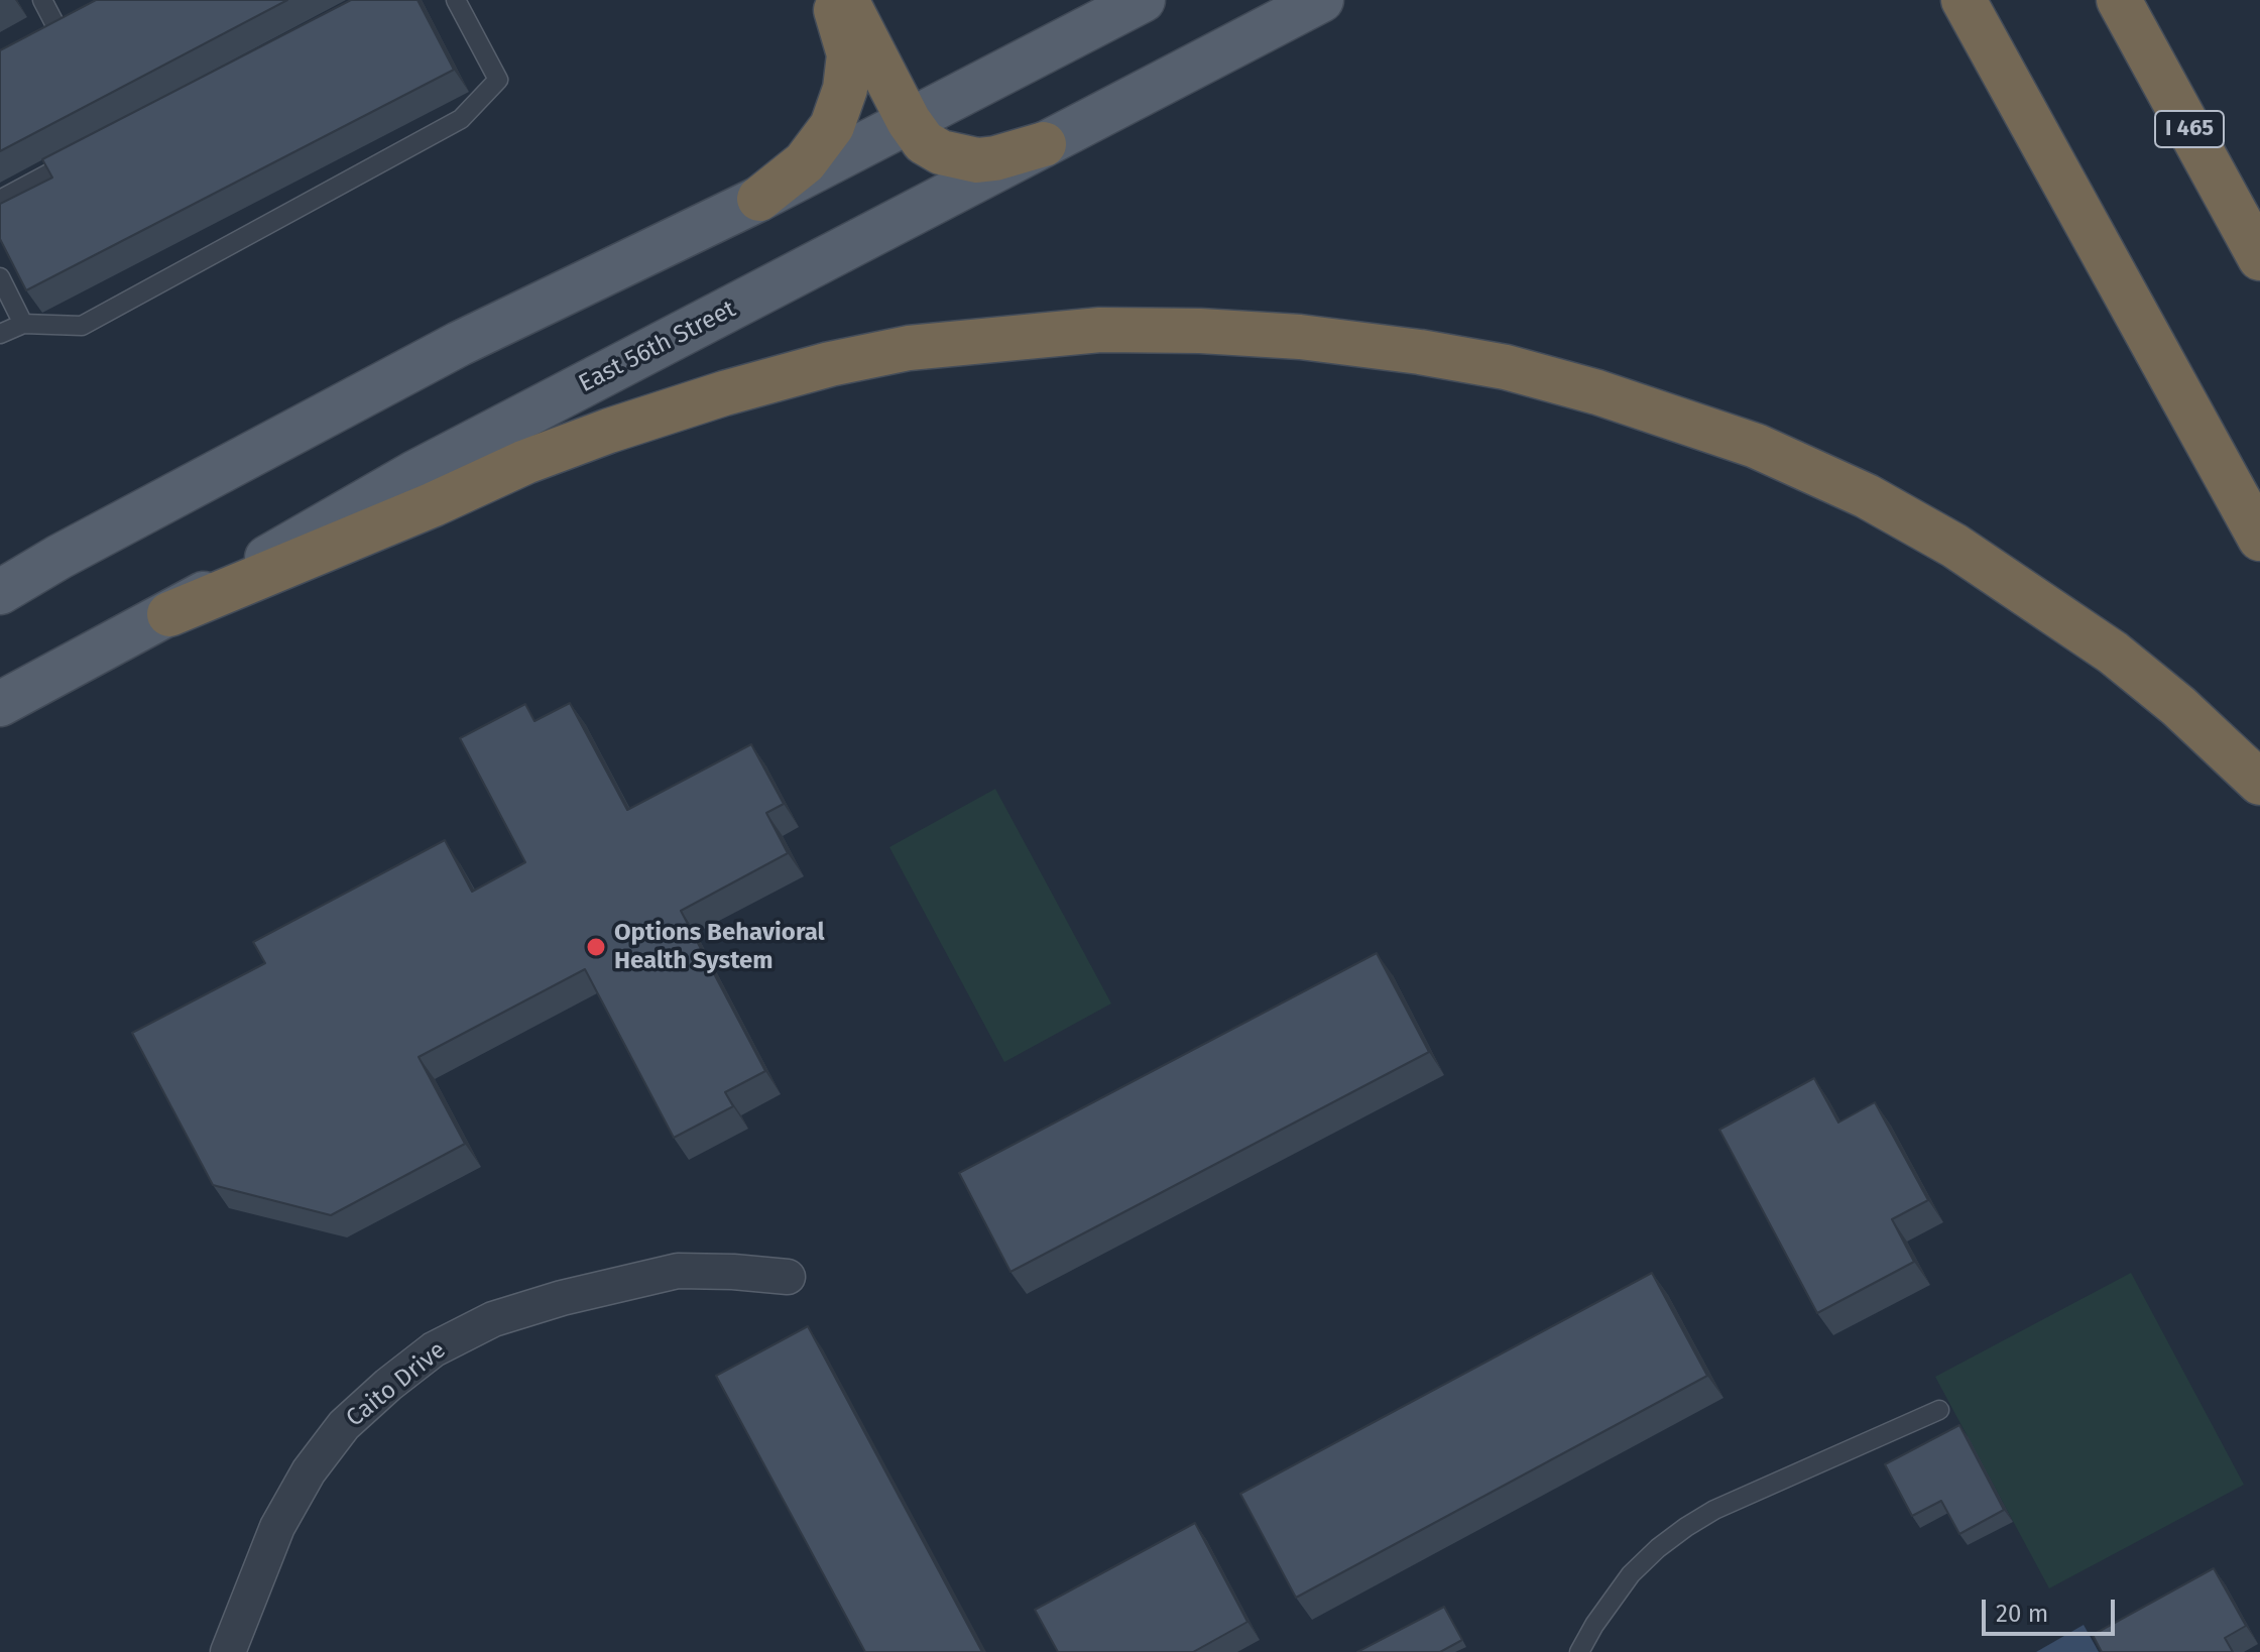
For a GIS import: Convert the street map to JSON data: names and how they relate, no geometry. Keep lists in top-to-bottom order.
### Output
{
  "streets": {
    "highway": ["I 465"],
    "main road": ["East 56th Street"],
    "street": ["Caito Drive"]
  },
  "places": ["Options Behavioral Health System"],
  "scale_bar": "20 m"
}
